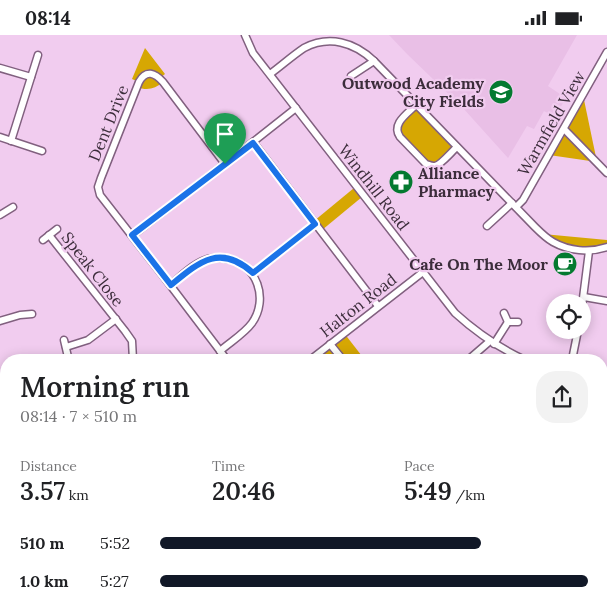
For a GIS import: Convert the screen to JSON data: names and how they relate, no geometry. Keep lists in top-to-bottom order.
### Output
{
  "streets": {
    "street": [
      "Dent Drive",
      "Warmfield View",
      "Windhill Road",
      "Speak Close",
      "Halton Road"
    ]
  },
  "crossings": [
    ["Windhill Road", "Halton Road"]
  ],
  "places": {
    "school or university": ["Outwood Academy City Fields"],
    "pharmacy": ["Alliance Pharmacy"],
    "cafe": ["Cafe On The Moor"]
  },
  "page": {
    "status": "08:14",
    "heading": ["Morning run", "08:14 · 7 × 510 m"],
    "stats": [
      ["Distance", "3.57 km"],
      ["Time", "20:46"],
      ["Pace", "5:49 /km"]
    ],
    "list": [
      {
        "name": "510 m",
        "note": "5:52"
      },
      {
        "name": "1.0 km",
        "note": "5:27"
      }
    ]
  }
}
